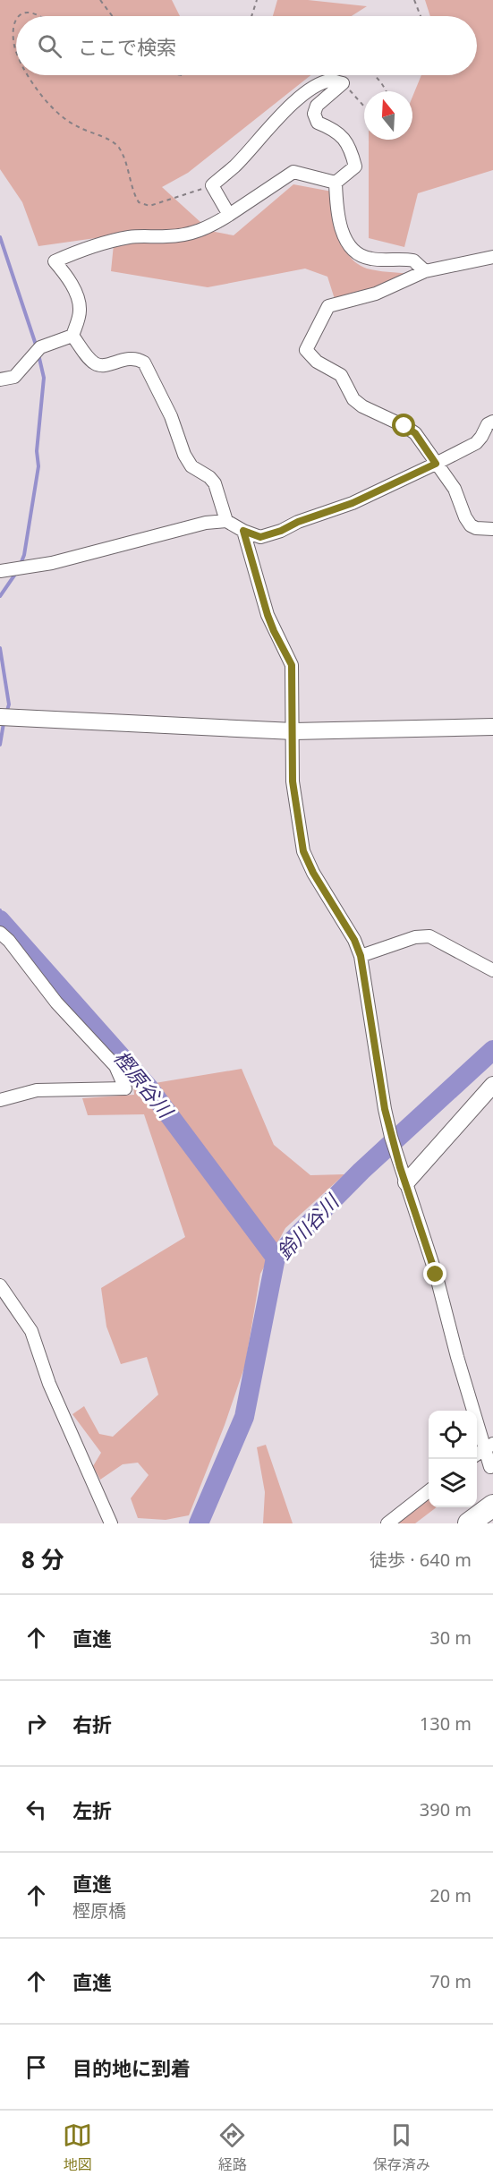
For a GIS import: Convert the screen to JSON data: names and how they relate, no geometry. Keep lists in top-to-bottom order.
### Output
{
  "water": ["樫原谷川", "鈴川谷川"],
  "north": "top",
  "page": {
    "search": "ここで検索",
    "heading": ["8 分", "徒歩 · 640 m"],
    "list": [
      ["直進", "30 m"],
      ["右折", "130 m"],
      ["左折", "390 m"],
      ["直進", "樫原橋", "20 m"],
      ["直進", "70 m"],
      "目的地に到着"
    ],
    "nav": ["地図", "経路", "保存済み"]
  }
}
